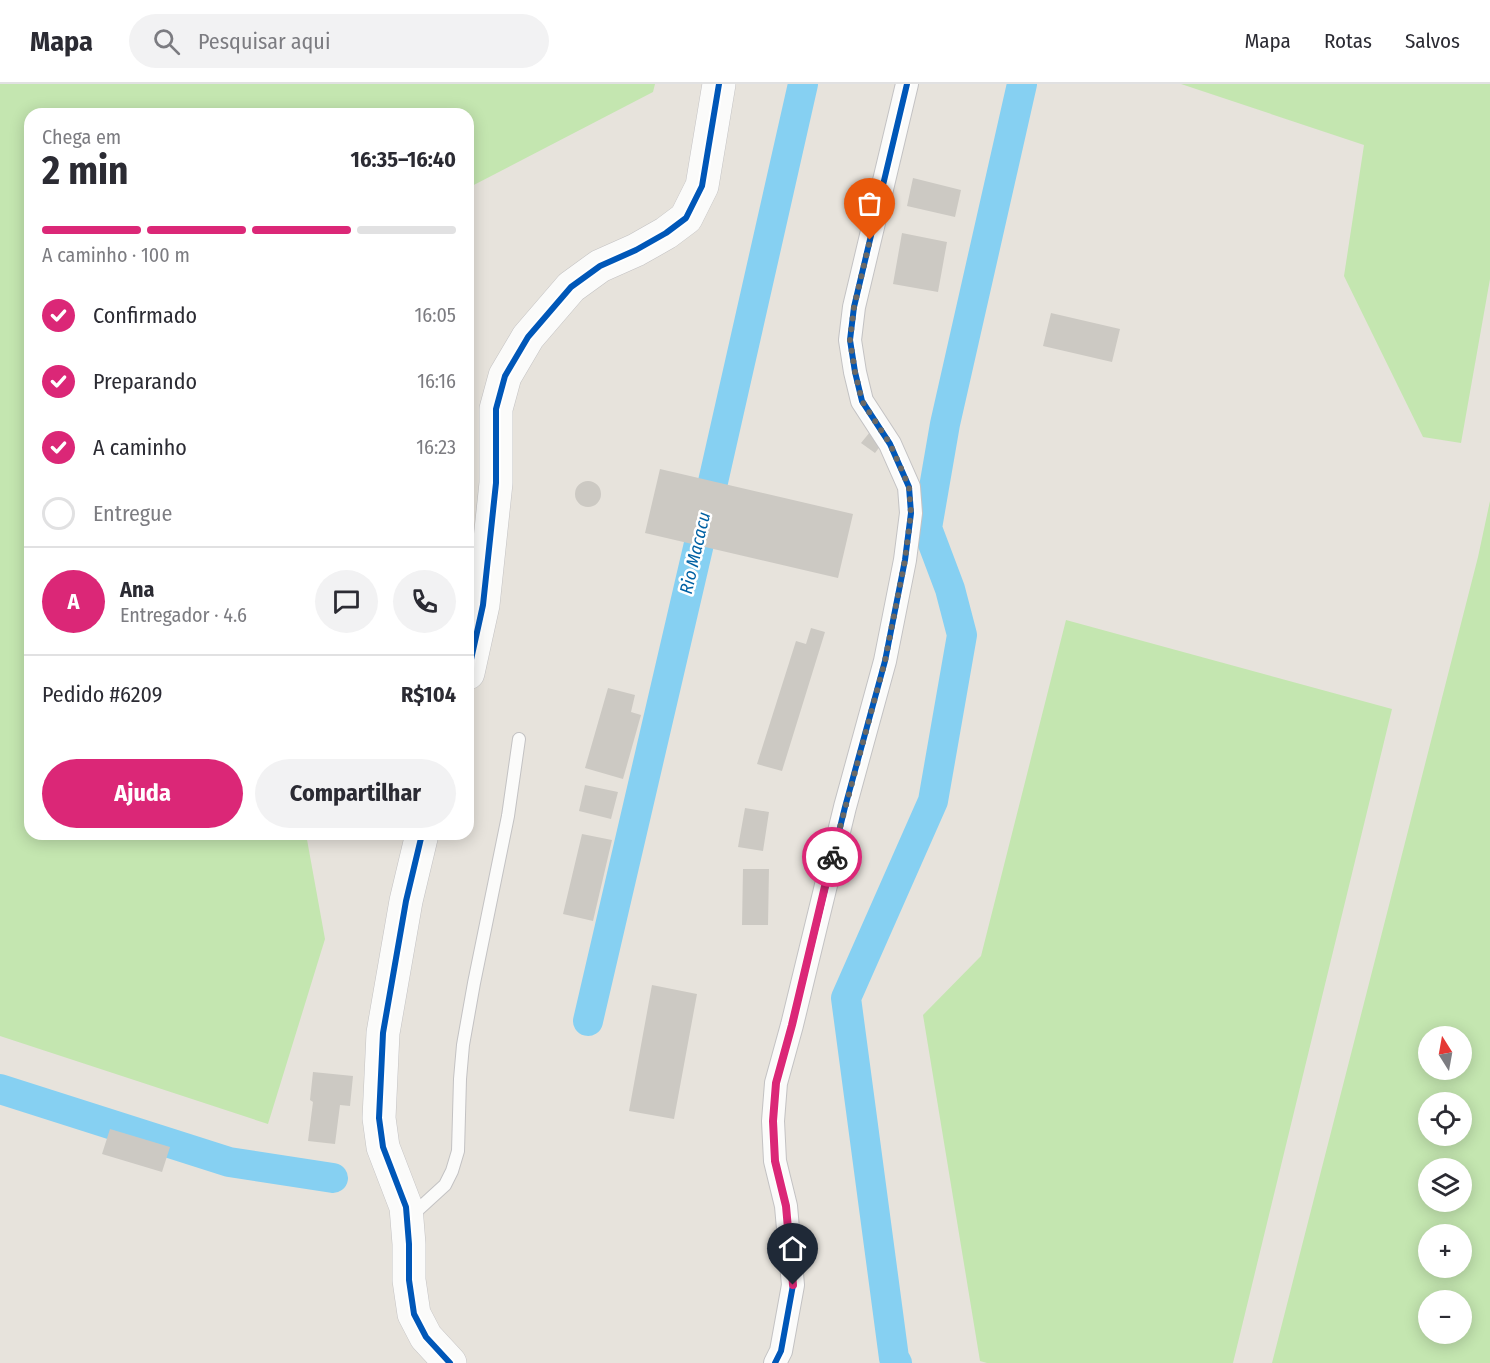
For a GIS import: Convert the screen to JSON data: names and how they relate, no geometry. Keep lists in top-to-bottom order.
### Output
{
  "water": ["Rio Macacu"],
  "north": "top",
  "page": {
    "header": "Mapa",
    "search": "Pesquisar aqui",
    "nav": ["Mapa", "Rotas", "Salvos"],
    "heading": ["2 min", "Chega em", "16:35–16:40"],
    "panel": [
      "Ana",
      "Entregador · 4.6",
      "Pedido #6209",
      "R$104"
    ],
    "bar": "A caminho · 100 m",
    "list": [
      ["Confirmado", "16:05"],
      ["Preparando", "16:16"],
      ["A caminho", "16:23"],
      "Entregue"
    ],
    "round": "A",
    "buttons": ["Ajuda", "Compartilhar"],
    "map_buttons": ["+", "−"]
  }
}
